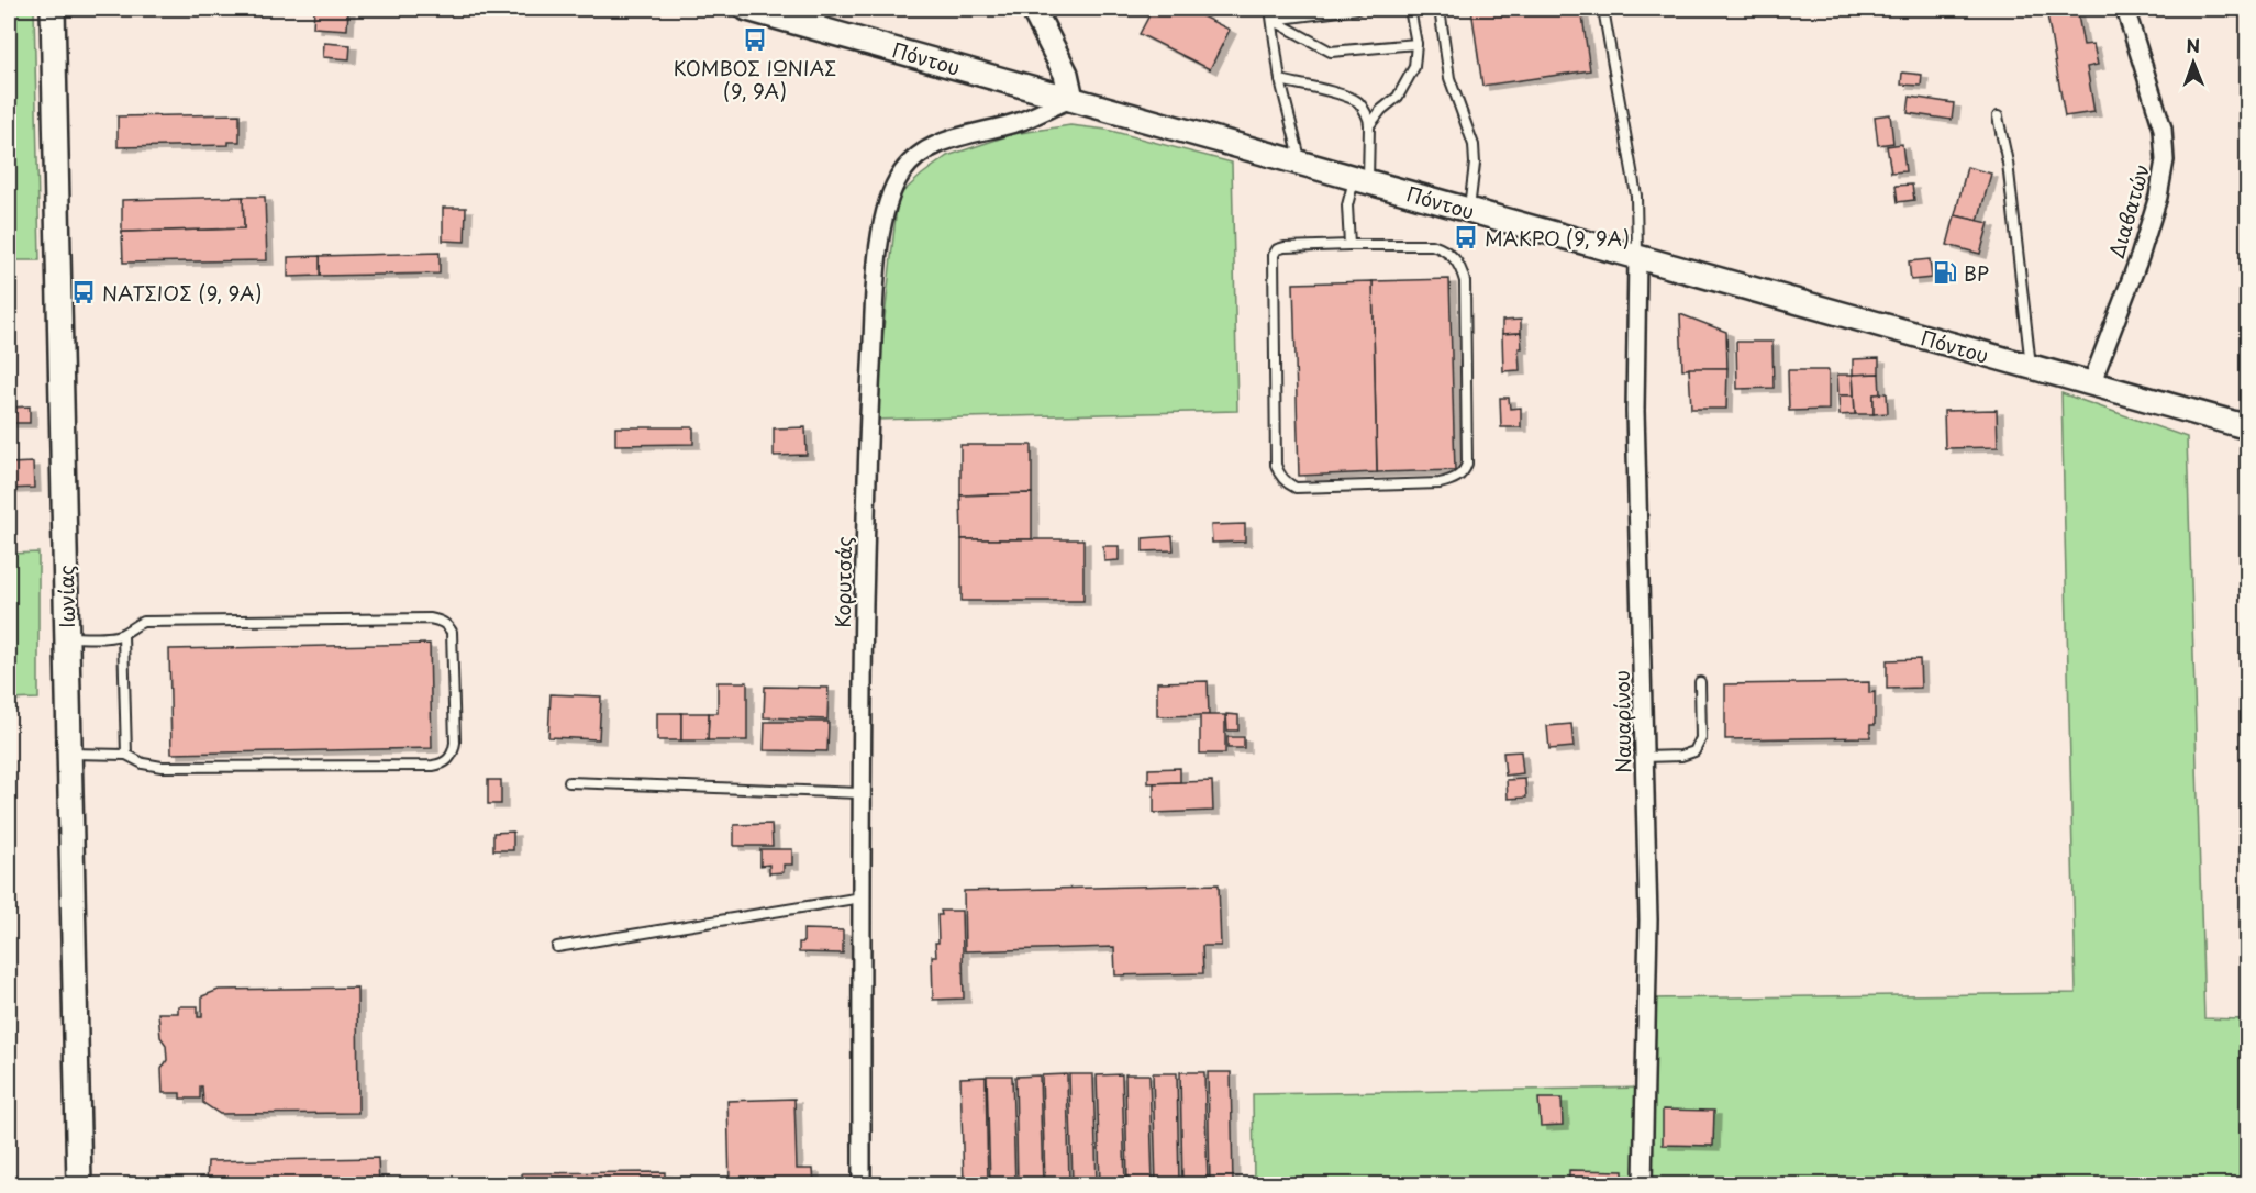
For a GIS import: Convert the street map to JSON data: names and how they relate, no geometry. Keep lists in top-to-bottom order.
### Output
{
  "streets": {
    "street": [
      "Πόντου",
      "Διαβατών",
      "Κορυτσάς",
      "Ιωνίας",
      "Ναυαρίνου"
    ]
  },
  "crossings": [
    ["Πόντου", "Διαβατών"],
    ["Πόντου", "Κορυτσάς"],
    ["Πόντου", "Ναυαρίνου"]
  ],
  "places": {
    "bus stop": ["ΚΟΜΒΟΣ ΙΩΝΙΑΣ (9, 9Α)", "ΜΑΚΡΟ (9, 9Α)", "ΝΑΤΣΙΟΣ (9, 9Α)"],
    "fuel station": ["BP"]
  },
  "north": "top"
}
